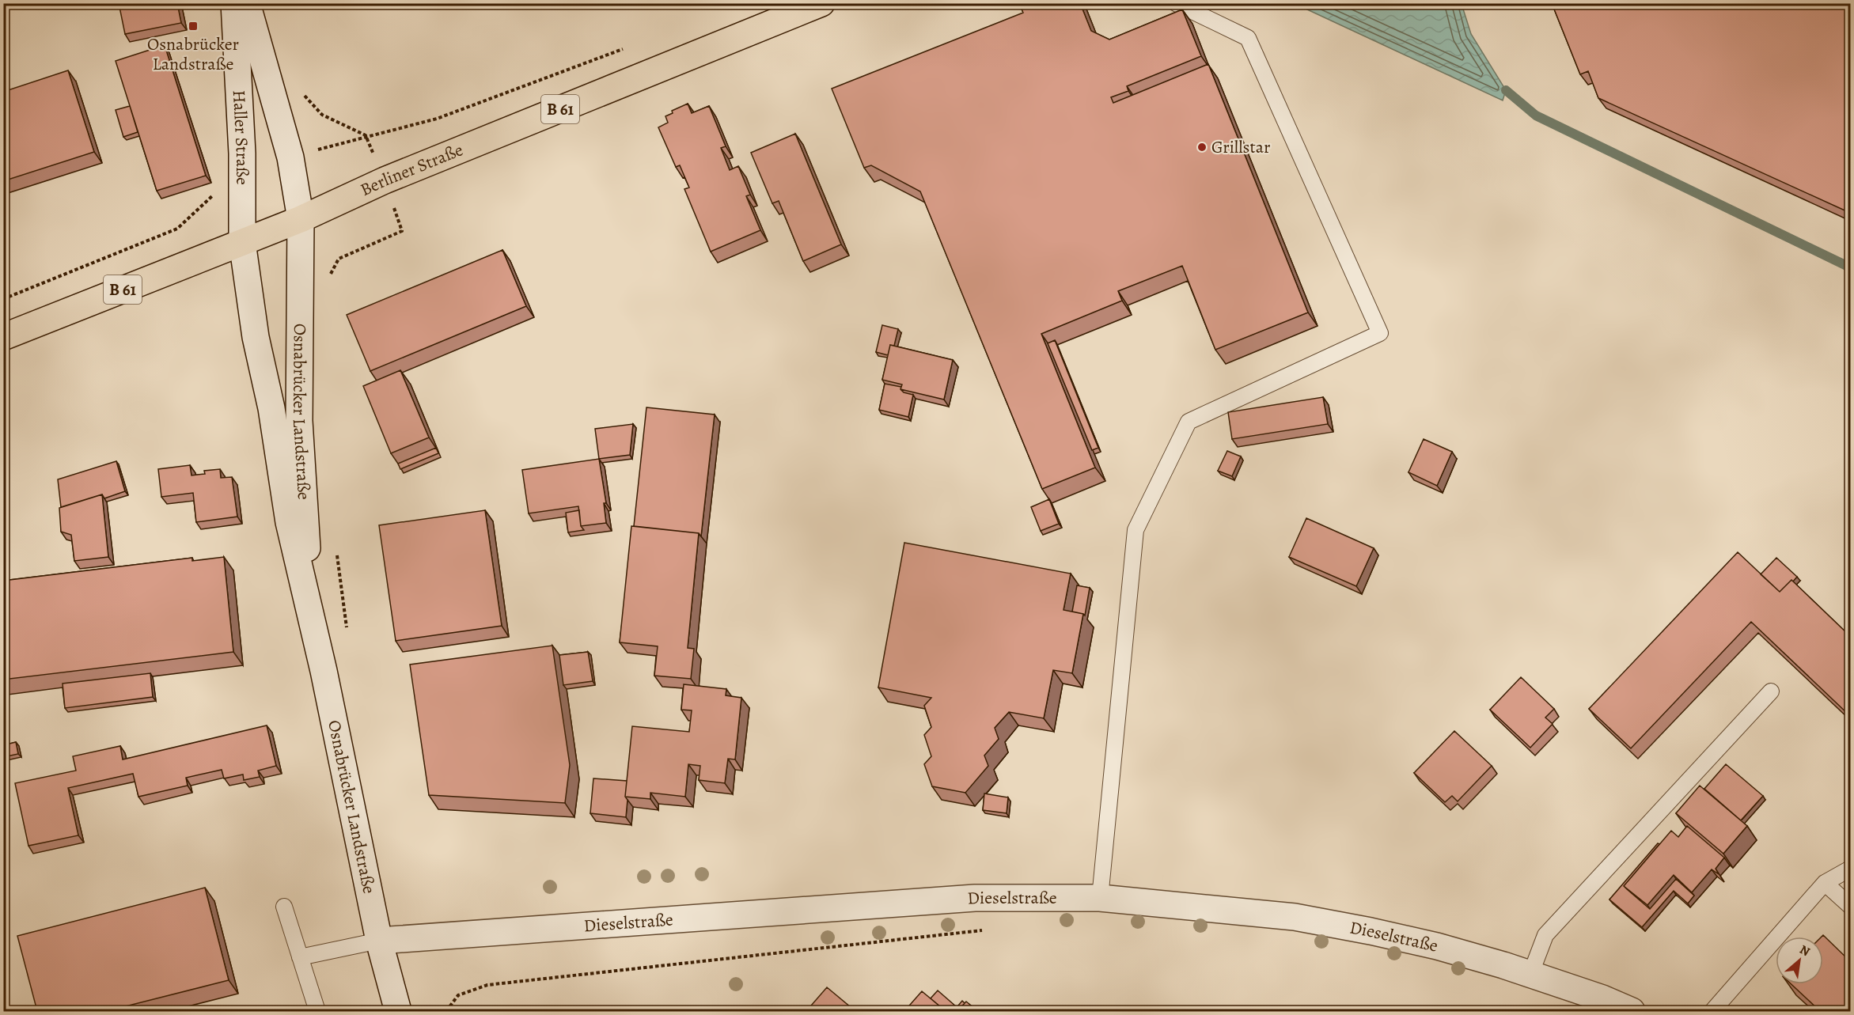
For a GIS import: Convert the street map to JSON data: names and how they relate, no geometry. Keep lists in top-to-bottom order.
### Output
{
  "streets": {
    "main road": ["B 61", "Berliner Straße"],
    "street": ["Haller Straße", "Osnabrücker Landstraße", "Dieselstraße"]
  },
  "crossings": [
    ["Haller Straße", "Berliner Straße"],
    ["Haller Straße", "Osnabrücker Landstraße"],
    ["Berliner Straße", "Osnabrücker Landstraße"],
    ["Osnabrücker Landstraße", "Dieselstraße"]
  ],
  "places": {
    "transit": ["Osnabrücker Landstraße"],
    "other": ["Grillstar"]
  },
  "north": "top right"
}
